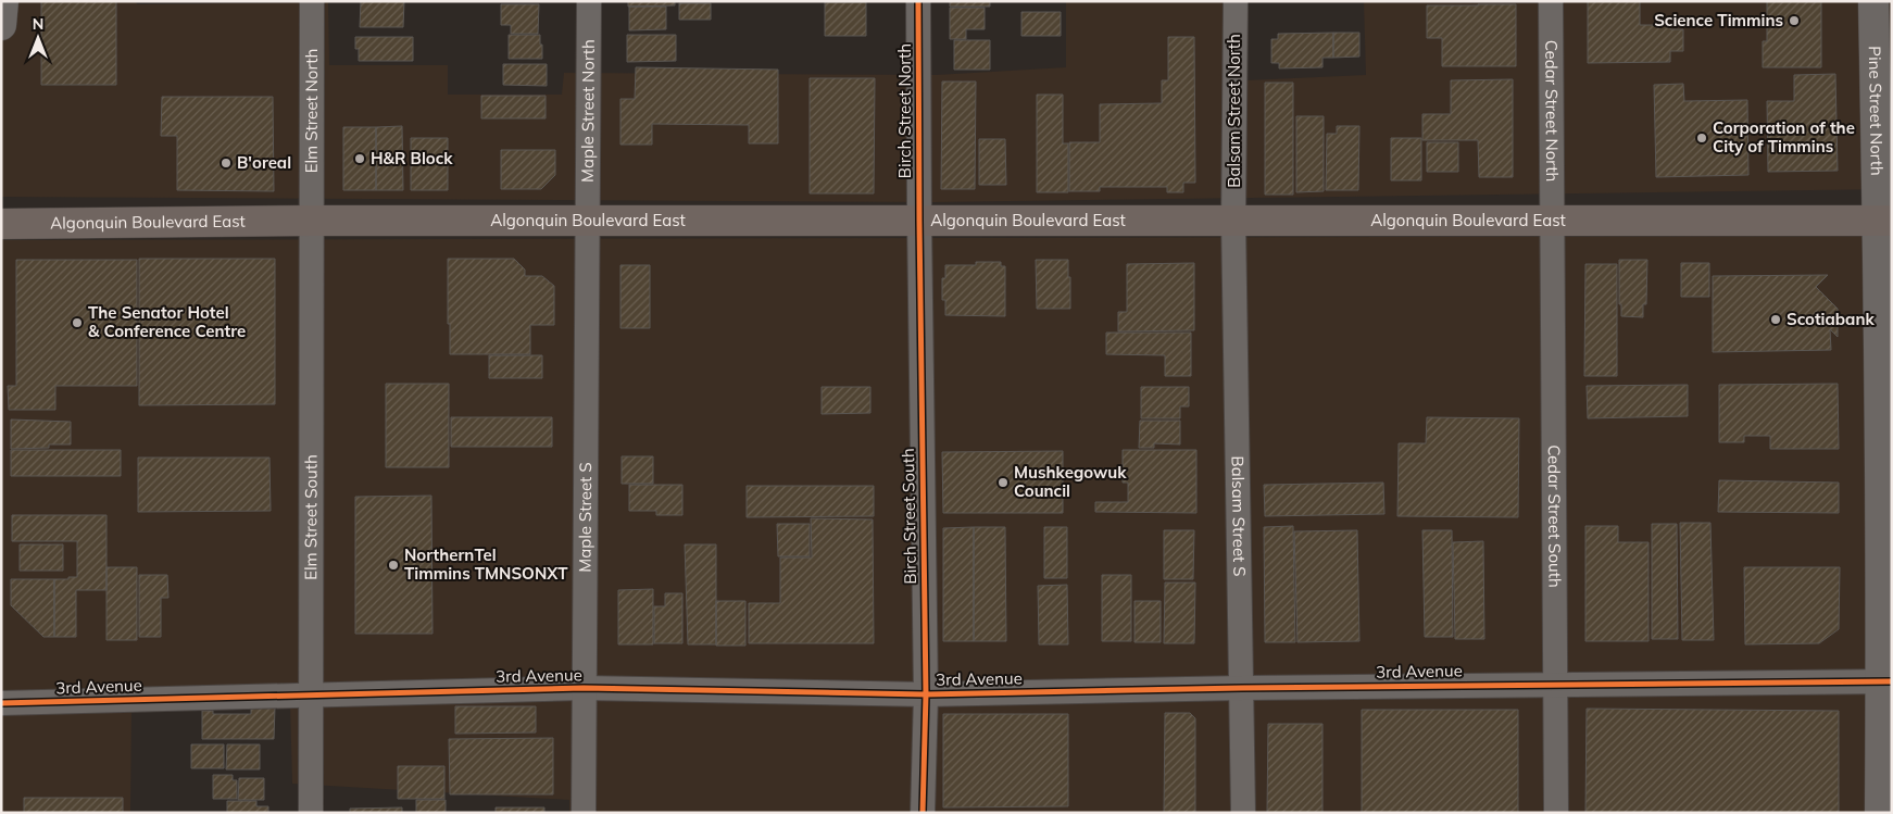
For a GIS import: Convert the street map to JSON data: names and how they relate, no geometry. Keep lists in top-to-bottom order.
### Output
{
  "streets": {
    "main road": ["Algonquin Boulevard East"],
    "street": [
      "Elm Street North",
      "Maple Street North",
      "Birch Street North",
      "Balsam Street North",
      "Cedar Street North",
      "Pine Street North",
      "Elm Street South",
      "Maple Street S",
      "Birch Street South",
      "Balsam Street S",
      "Cedar Street South",
      "3rd Avenue"
    ]
  },
  "crossings": [
    ["Elm Street North", "Algonquin Boulevard East"],
    ["Elm Street North", "Elm Street South"],
    ["Maple Street North", "Algonquin Boulevard East"],
    ["Maple Street North", "Maple Street S"],
    ["Birch Street North", "Algonquin Boulevard East"],
    ["Birch Street North", "Birch Street South"],
    ["Balsam Street North", "Algonquin Boulevard East"],
    ["Balsam Street North", "Balsam Street S"],
    ["Cedar Street North", "Algonquin Boulevard East"],
    ["Cedar Street North", "Cedar Street South"],
    ["Pine Street North", "Algonquin Boulevard East"],
    ["Pine Street North", "3rd Avenue"],
    ["Algonquin Boulevard East", "Elm Street South"],
    ["Algonquin Boulevard East", "Maple Street S"],
    ["Algonquin Boulevard East", "Birch Street South"],
    ["Algonquin Boulevard East", "Balsam Street S"],
    ["Algonquin Boulevard East", "Cedar Street South"],
    ["Elm Street South", "3rd Avenue"],
    ["Maple Street S", "3rd Avenue"],
    ["Birch Street South", "3rd Avenue"],
    ["Balsam Street S", "3rd Avenue"],
    ["Cedar Street South", "3rd Avenue"]
  ],
  "places": [
    "Science Timmins",
    "Corporation of the City of Timmins",
    "H&R Block",
    "B'oreal",
    "Scotiabank",
    "The Senator Hotel & Conference Centre",
    "Mushkegowuk Council",
    "NorthernTel Timmins TMNSONXT"
  ],
  "north": "top"
}
